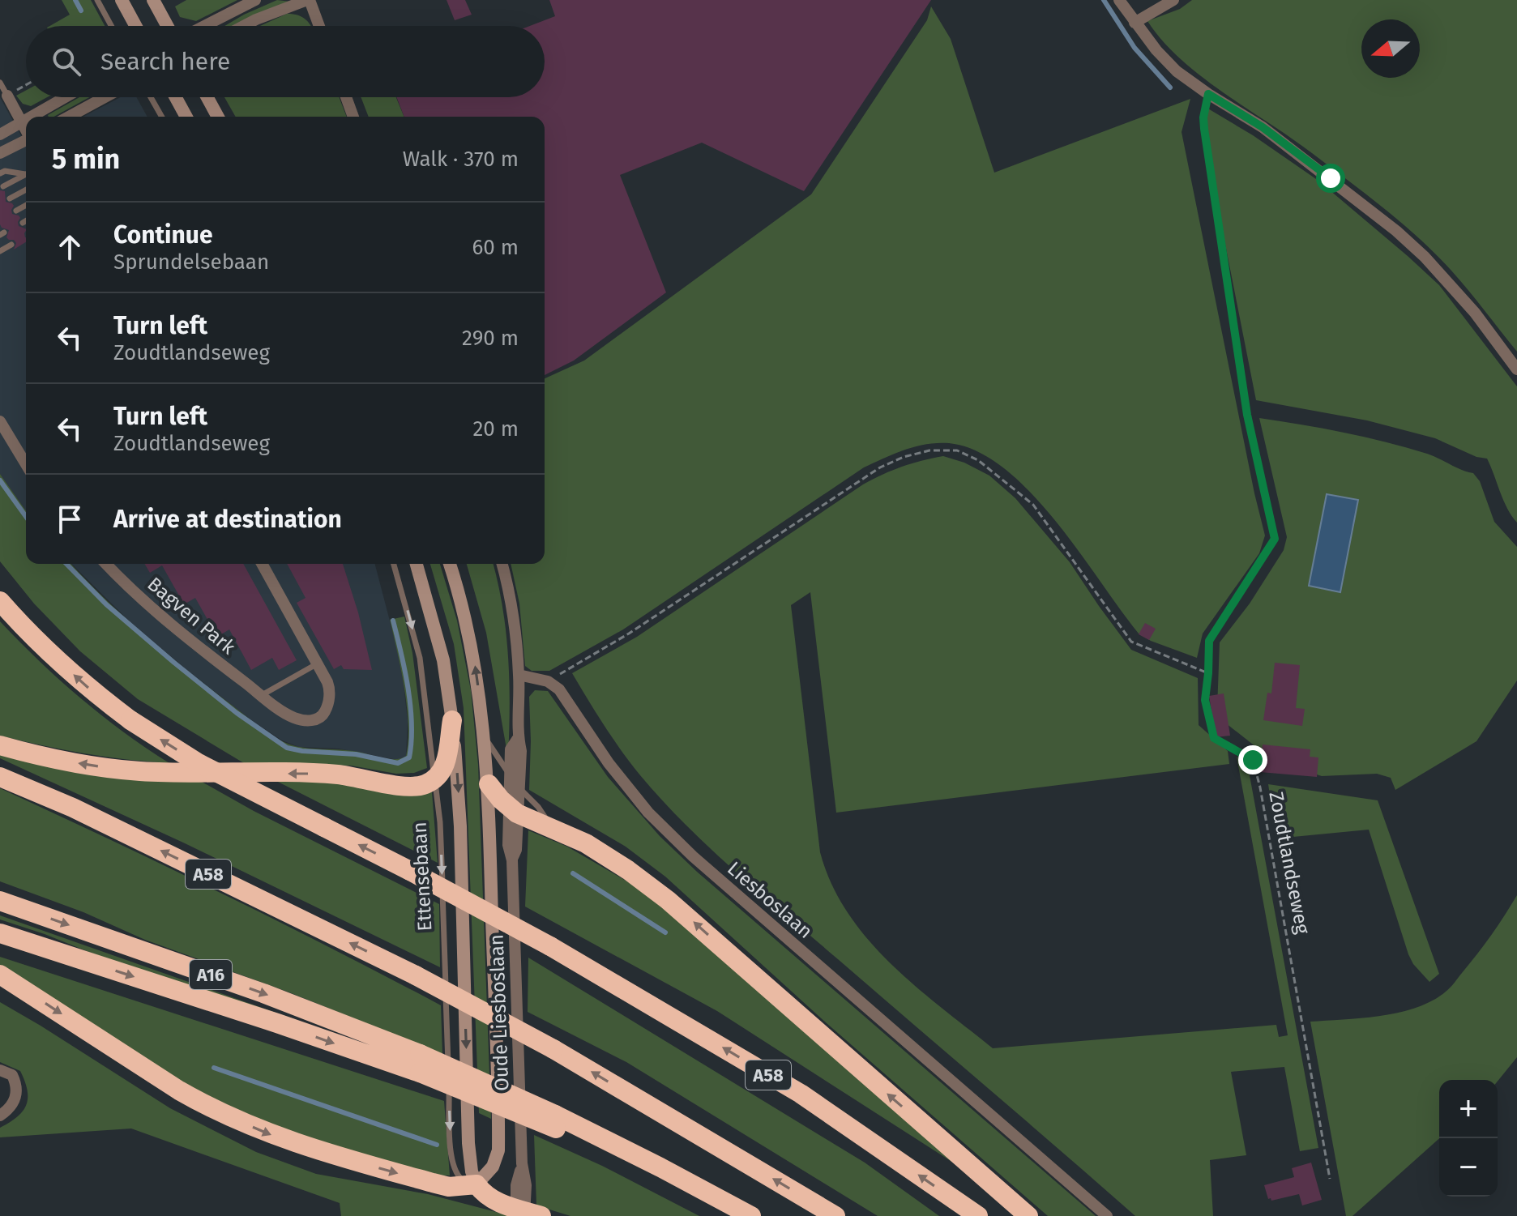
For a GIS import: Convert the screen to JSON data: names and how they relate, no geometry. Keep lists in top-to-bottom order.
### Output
{
  "streets": {
    "highway": ["A58", "A16"],
    "main road": ["Ettensebaan"],
    "street": ["Bagven Park", "Liesboslaan", "Oude Liesboslaan"],
    "path": ["Zoudtlandseweg"]
  },
  "one_way": ["Ettensebaan"],
  "north": "left",
  "page": {
    "search": "Search here",
    "heading": ["5 min", "Walk · 370 m"],
    "list": [
      ["Continue", "Sprundelsebaan", "60 m"],
      ["Turn left", "Zoudtlandseweg", "290 m"],
      ["Turn left", "Zoudtlandseweg", "20 m"],
      "Arrive at destination"
    ],
    "map_buttons": ["+", "−"]
  }
}
